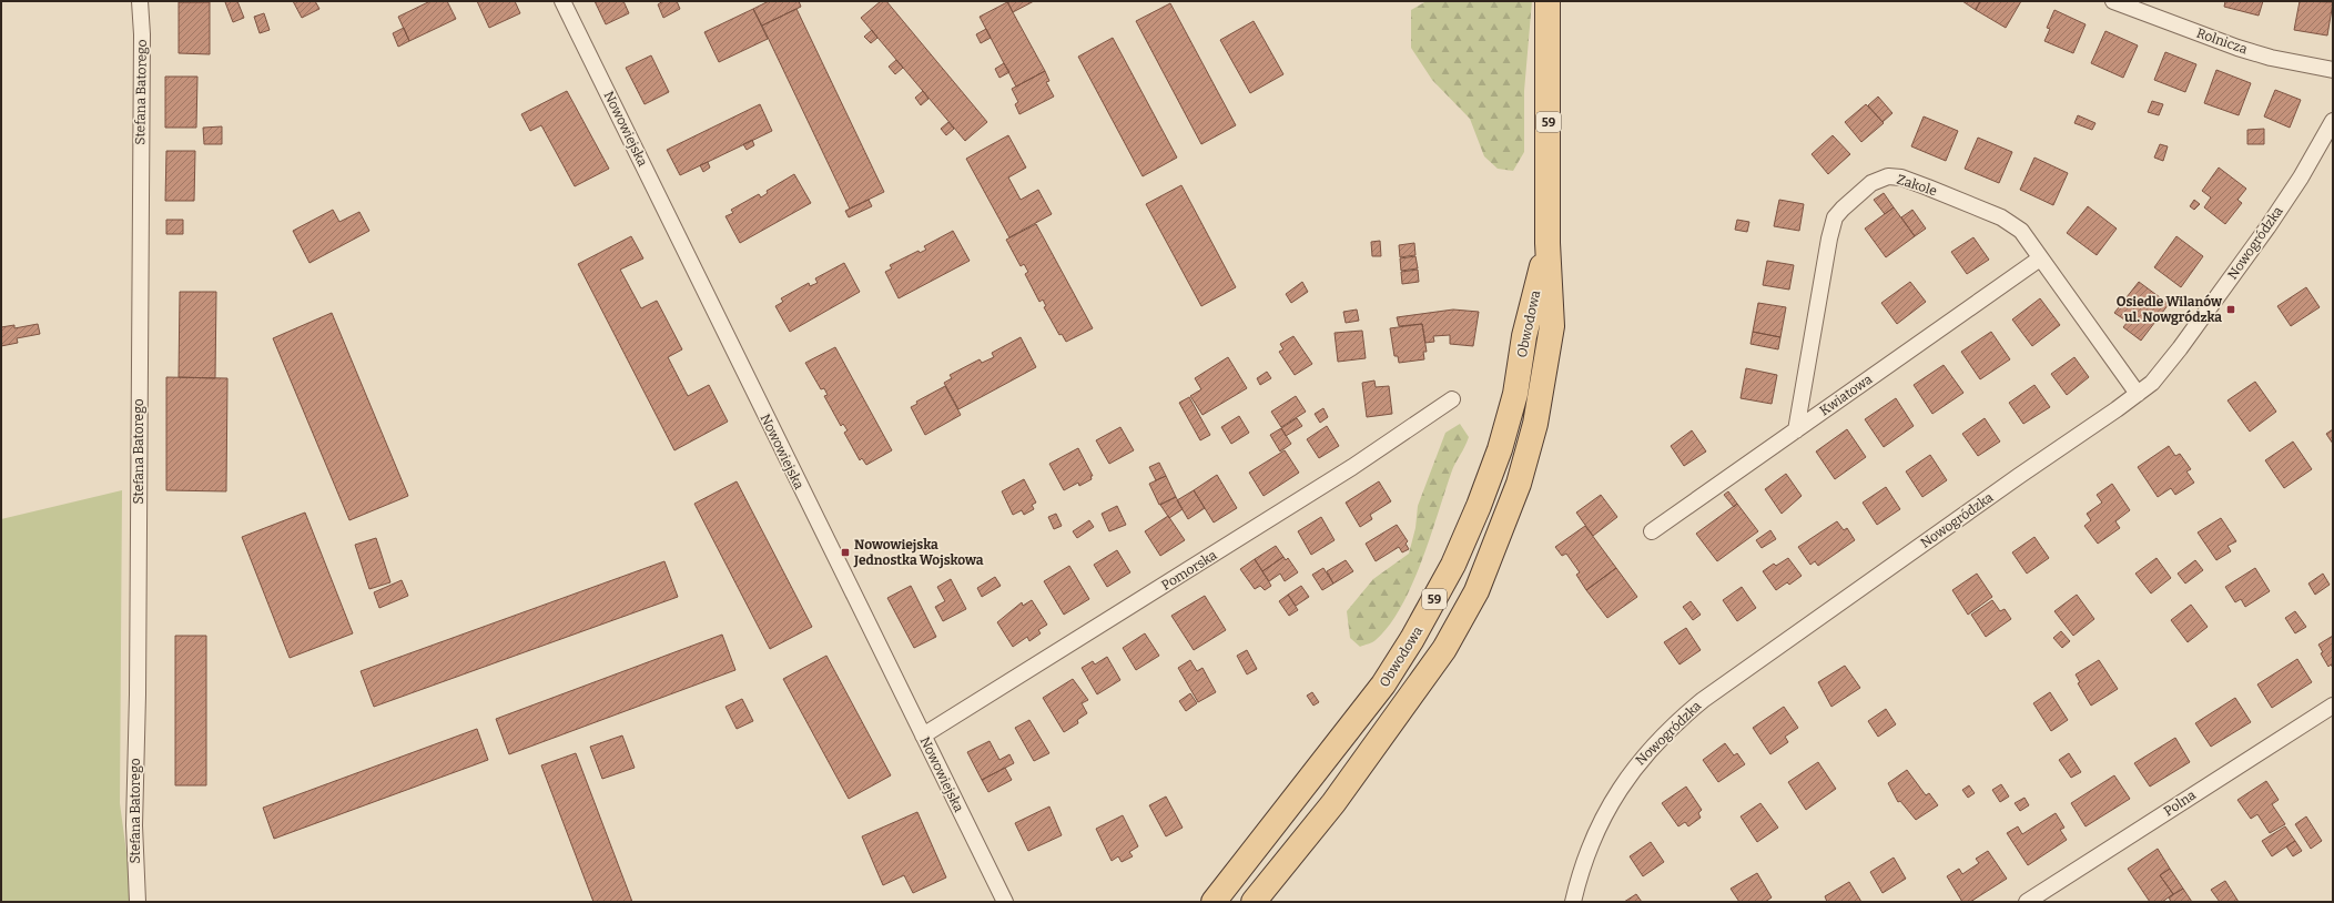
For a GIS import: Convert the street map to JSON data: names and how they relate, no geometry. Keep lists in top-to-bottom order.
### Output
{
  "streets": {
    "main road": ["59", "Obwodowa"],
    "street": [
      "Rolnicza",
      "Stefana Batorego",
      "Nowowiejska",
      "Zakole",
      "Nowogródzka",
      "Kwiatowa",
      "Pomorska",
      "Polna"
    ]
  },
  "crossings": [
    ["Nowowiejska", "Pomorska"],
    ["Zakole", "Nowogródzka"],
    ["Zakole", "Kwiatowa"]
  ],
  "places": {
    "transit": ["Osiedle Wilanów ul. Nowgródzka", "Nowowiejska Jednostka Wojskowa"]
  }
}
